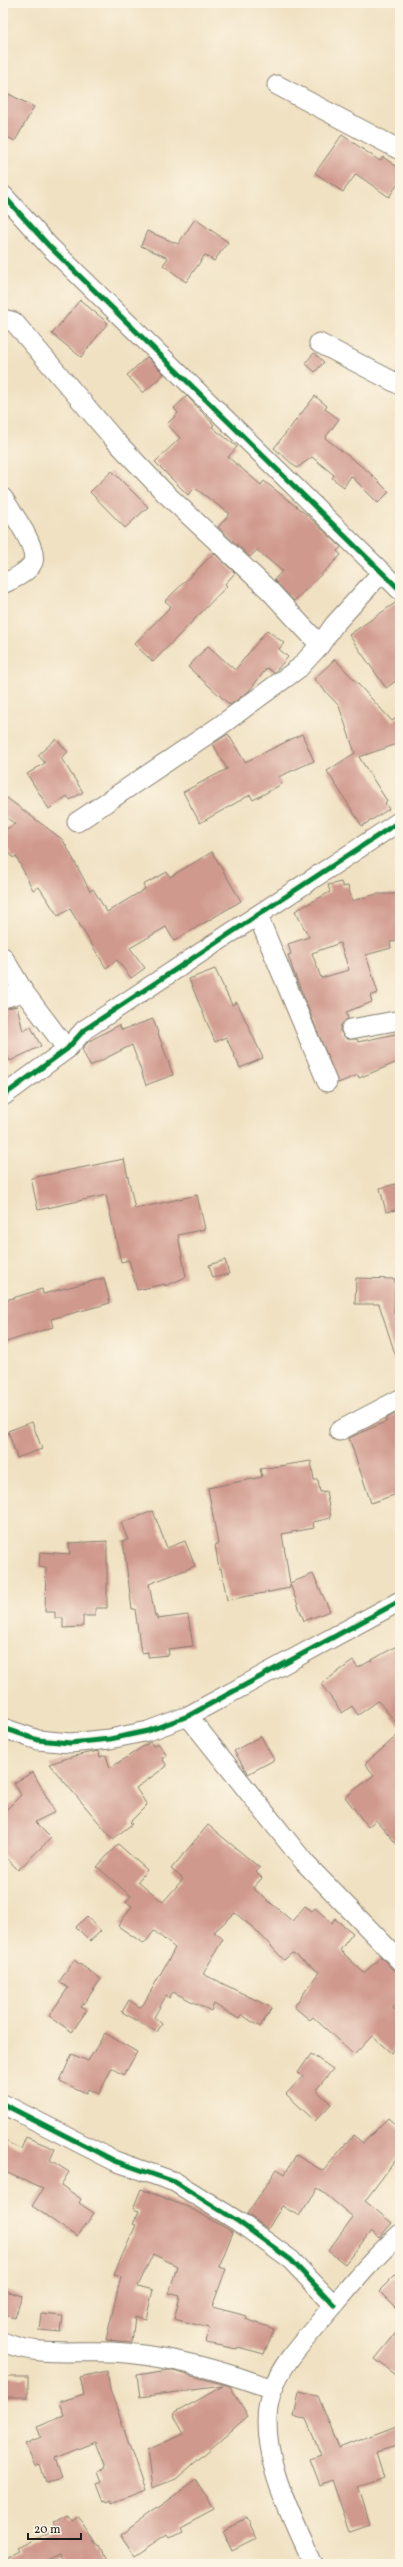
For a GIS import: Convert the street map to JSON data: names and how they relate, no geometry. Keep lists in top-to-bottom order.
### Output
{
  "scale_bar": "20 m"
}
